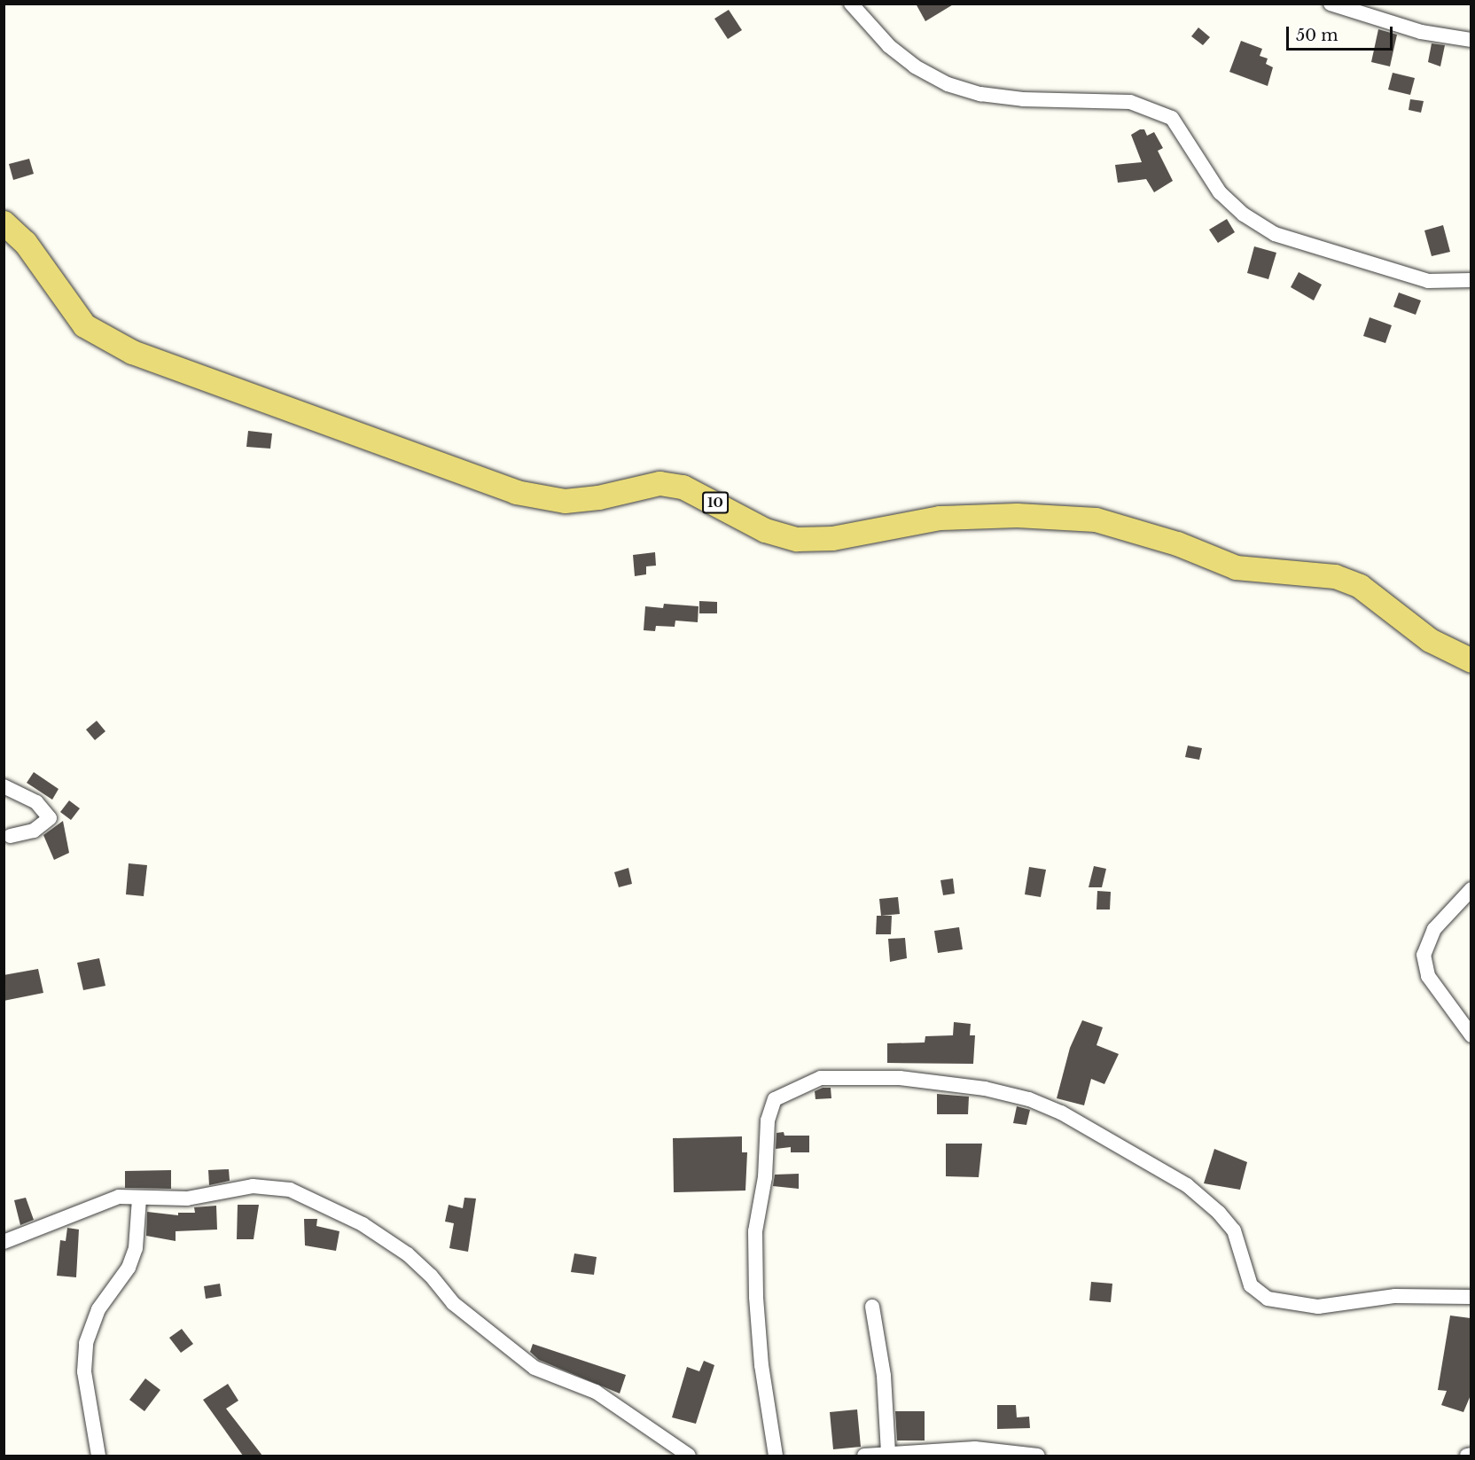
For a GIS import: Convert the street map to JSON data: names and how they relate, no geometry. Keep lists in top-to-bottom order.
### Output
{
  "streets": {
    "main road": ["10"]
  },
  "scale_bar": "50 m"
}
